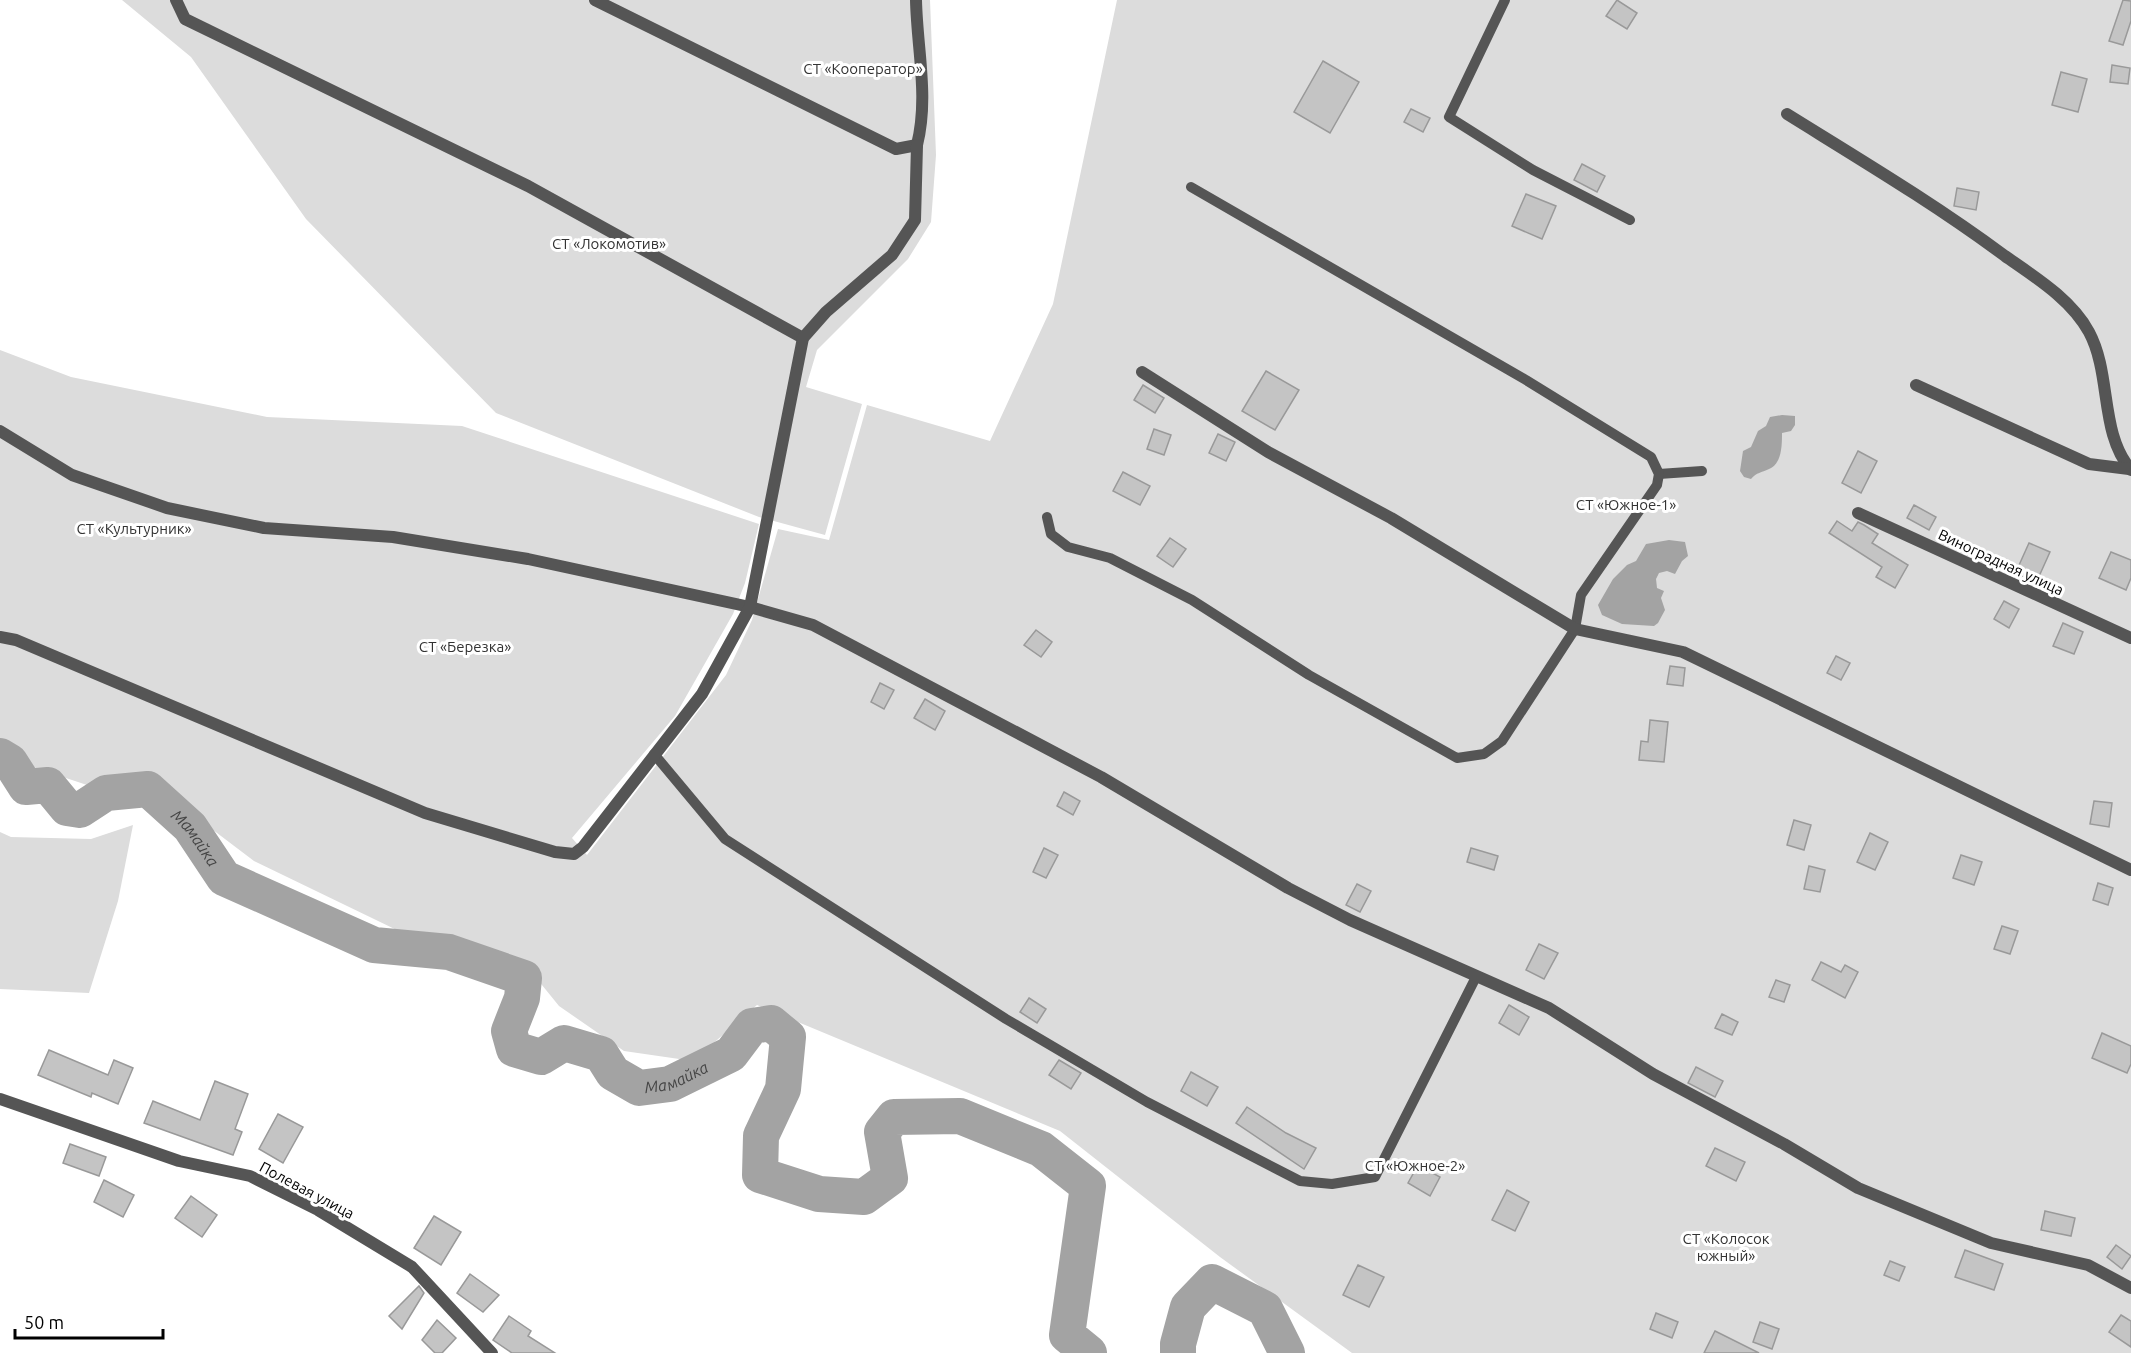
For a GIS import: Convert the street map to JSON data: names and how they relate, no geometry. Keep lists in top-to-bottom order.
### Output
{
  "streets": {
    "street": ["Виноградная улица", "Полевая улица"]
  },
  "water": ["Мамайка"],
  "parks": [
    "СТ «Кооператор»",
    "СТ «Локомотив»",
    "СТ «Южное-1»",
    "СТ «Культурник»",
    "СТ «Березка»",
    "СТ «Южное-2»",
    "СТ «Колосок южный»"
  ],
  "scale_bar": "50 m"
}
